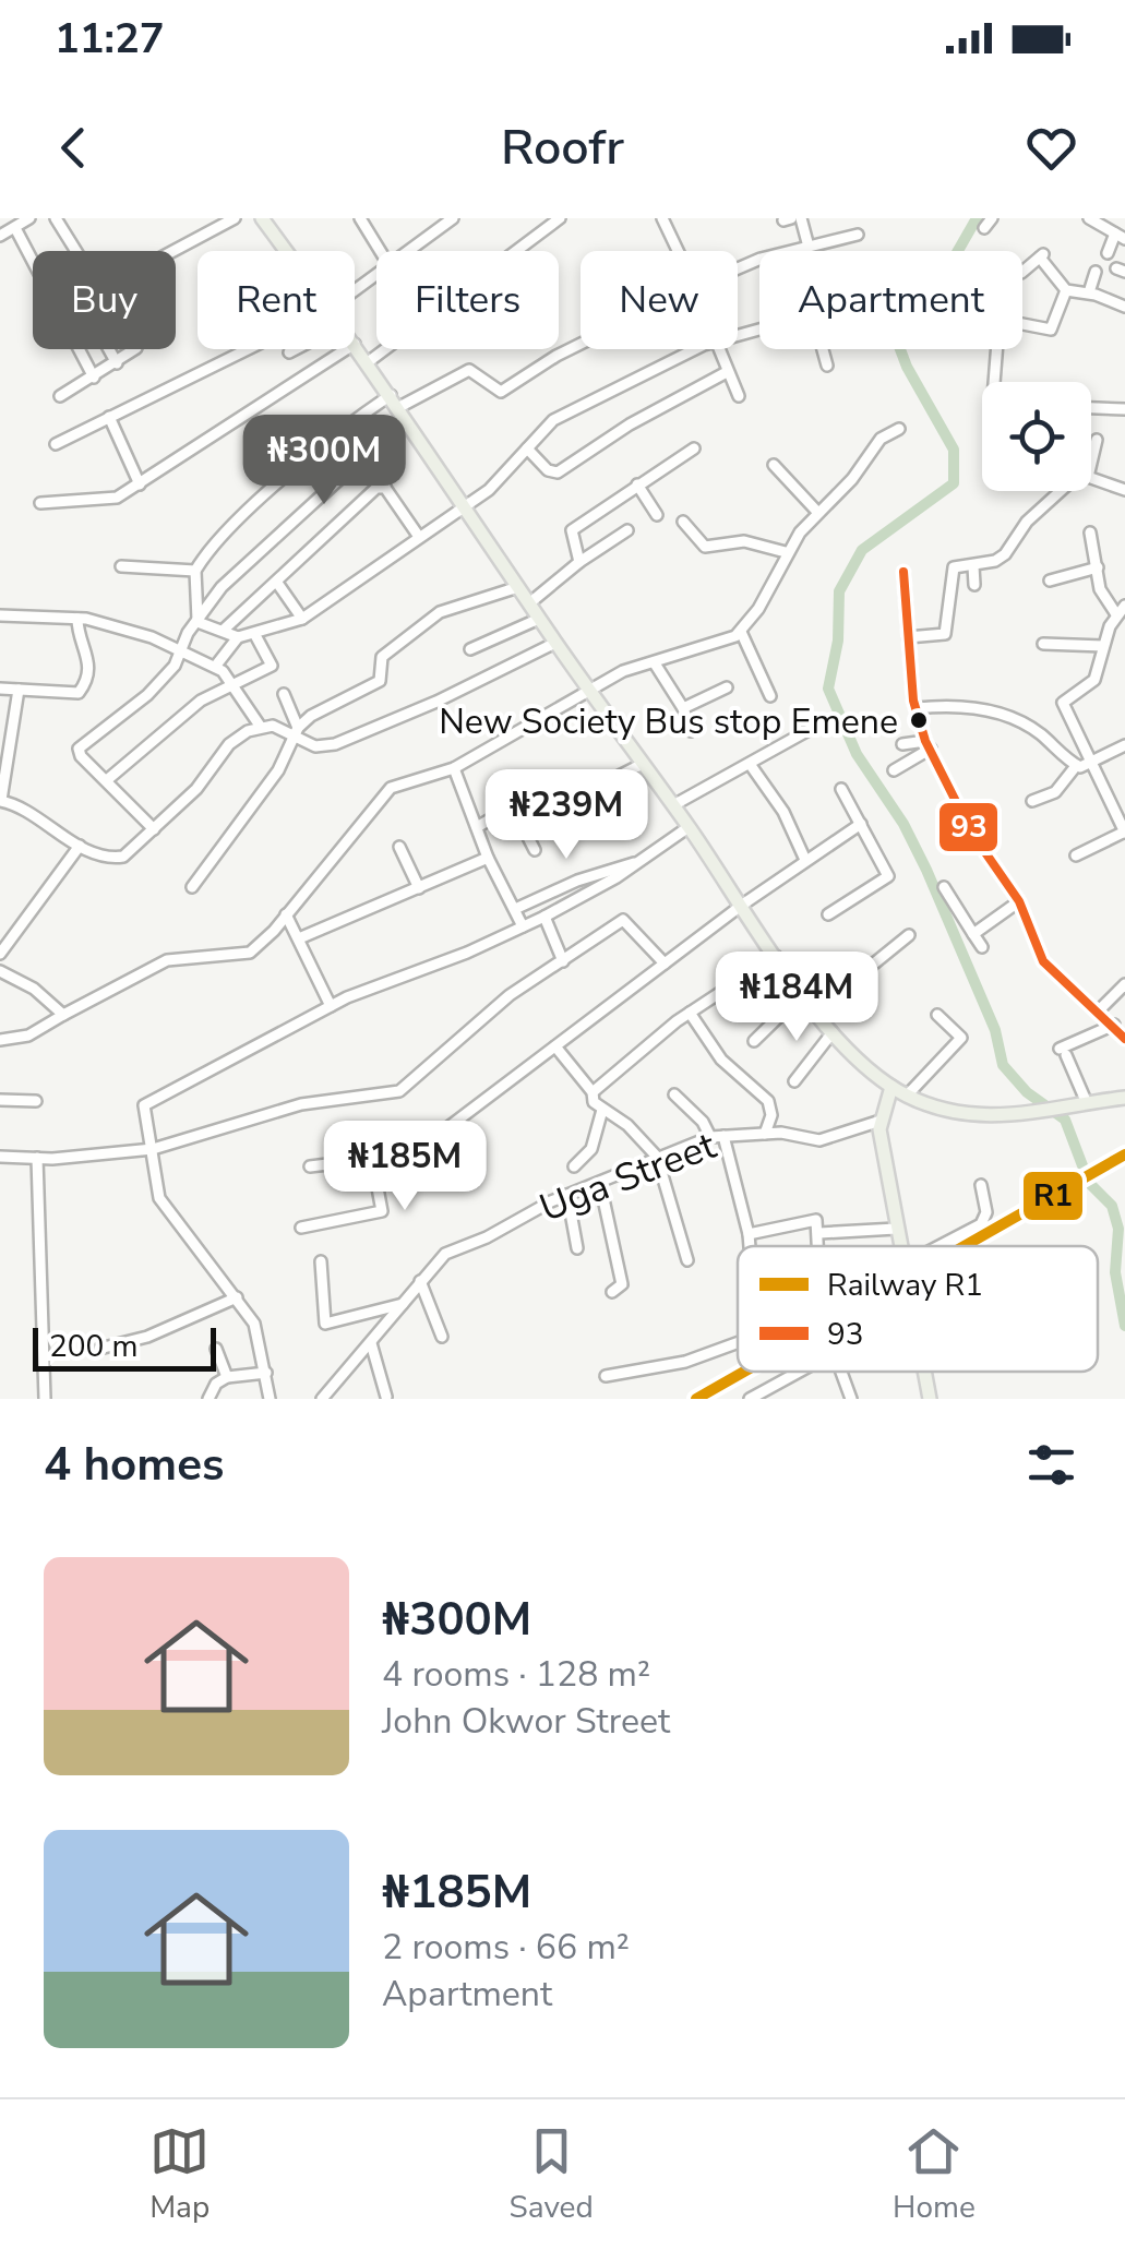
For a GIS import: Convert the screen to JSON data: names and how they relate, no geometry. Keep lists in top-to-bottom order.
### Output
{
  "streets": {
    "street": ["Uga Street"]
  },
  "places": ["New Society Bus stop Emene"],
  "lines": ["transit line 93", "rail line R1"],
  "legend": ["Railway R1", "93"],
  "scale_bar": "200 m",
  "page": {
    "status": "11:27",
    "header": "Roofr",
    "chip": [
      "Buy",
      "Rent",
      "Filters",
      "New",
      "Apartment"
    ],
    "price": [
      "₦300M",
      "₦239M",
      "₦184M",
      "₦185M"
    ],
    "scale": "200 m",
    "heading": "4 homes",
    "list": [
      {
        "name": "₦300M",
        "note": "4 rooms · 128 m² · John Okwor Street"
      },
      {
        "name": "₦185M",
        "note": "2 rooms · 66 m² · Apartment"
      }
    ],
    "tabs": ["Map", "Saved", "Home"]
  }
}
